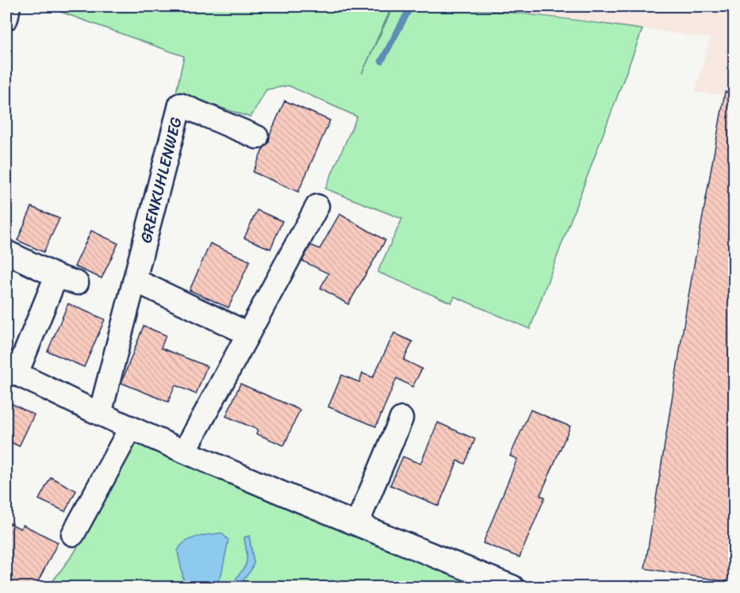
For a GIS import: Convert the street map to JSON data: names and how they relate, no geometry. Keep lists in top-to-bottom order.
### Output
{
  "streets": {
    "street": ["GRENKUHLENWEG"]
  }
}
